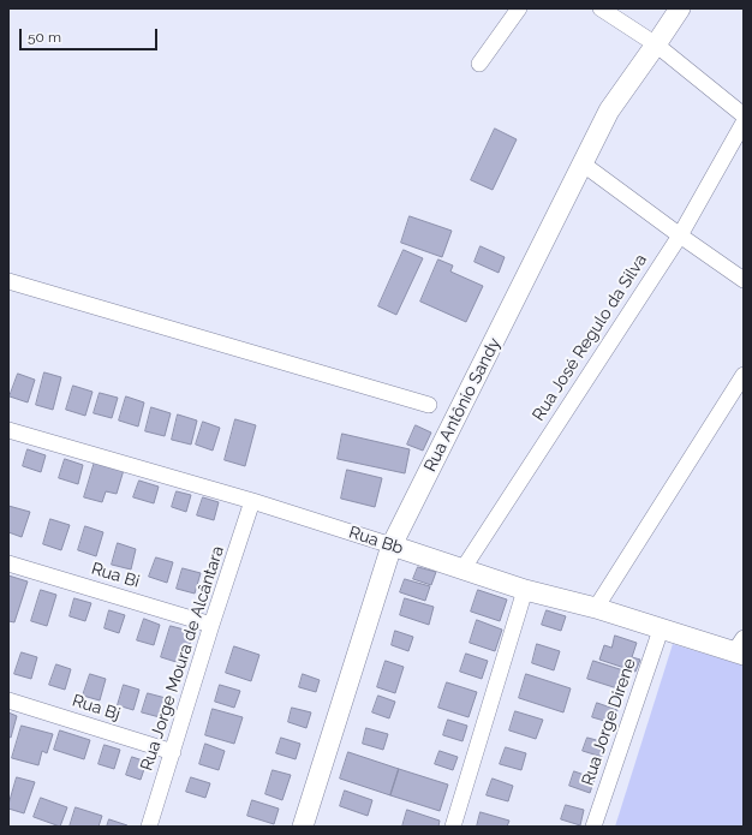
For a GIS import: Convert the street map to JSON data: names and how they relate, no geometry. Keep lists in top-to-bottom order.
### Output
{
  "streets": {
    "street": [
      "Rua José Regulo da Silva",
      "Rua Antônio Sandy",
      "Rua Bb",
      "Rua Bi",
      "Rua Jorge Moura de Alcântara",
      "Rua Bj",
      "Rua Jorge Direne"
    ]
  },
  "crossings": [
    ["Rua José Regulo da Silva", "Rua Bb"],
    ["Rua Antônio Sandy", "Rua Bb"],
    ["Rua Bb", "Rua Jorge Moura de Alcântara"],
    ["Rua Bb", "Rua Jorge Direne"],
    ["Rua Bi", "Rua Jorge Moura de Alcântara"],
    ["Rua Jorge Moura de Alcântara", "Rua Bj"]
  ],
  "scale_bar": "50 m"
}
